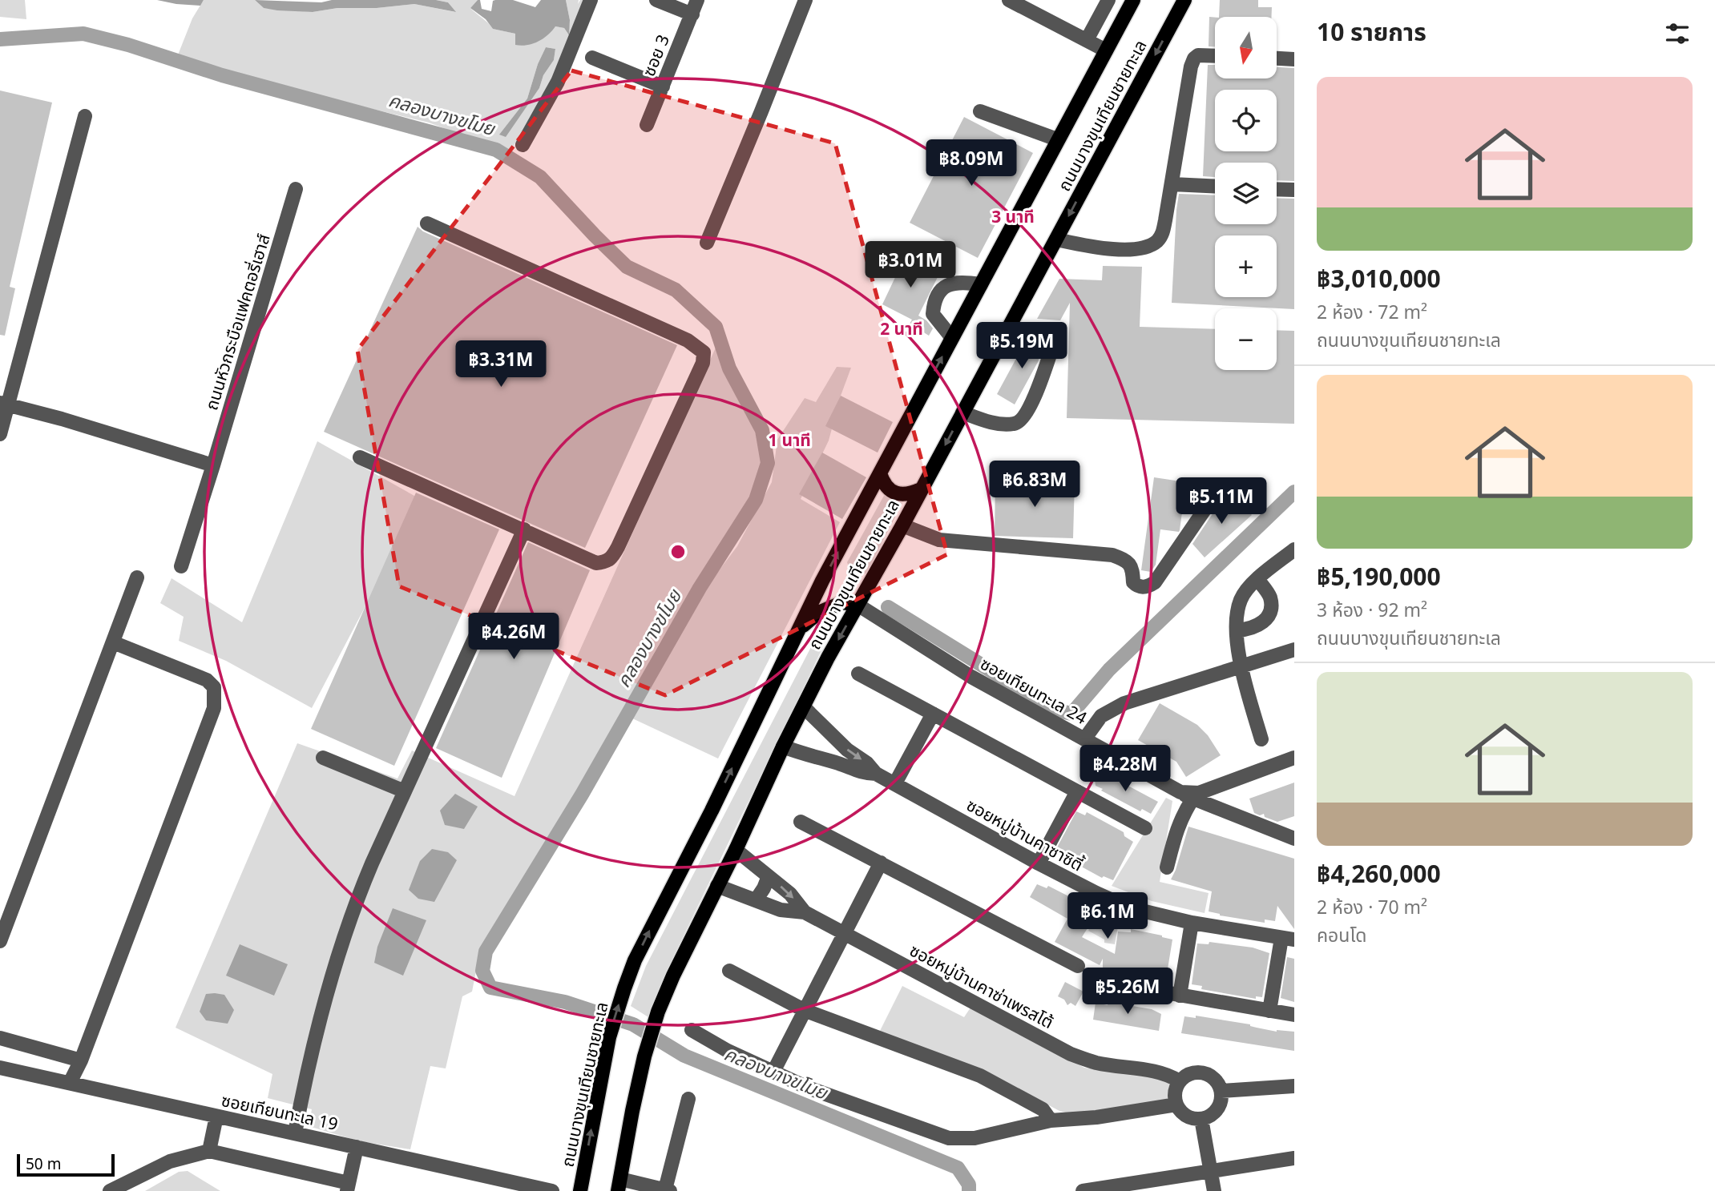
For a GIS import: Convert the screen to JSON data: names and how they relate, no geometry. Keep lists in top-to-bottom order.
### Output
{
  "streets": {
    "main road": ["ถนนบางขุนเทียนชายทะเล"],
    "street": [
      "ซอย 3",
      "ถนนหัวกระบือแฟคตอรี่เฮาส์",
      "ซอยเทียนทะเล 24",
      "ซอยหมู่บ้านคาซาซิตี้",
      "ซอยหมู่บ้านคาซ่าเพรสโต้",
      "ซอยเทียนทะเล 19"
    ]
  },
  "crossings": [
    ["ถนนบางขุนเทียนชายทะเล", "ซอยเทียนทะเล 24"],
    ["ถนนบางขุนเทียนชายทะเล", "ซอยหมู่บ้านคาซาซิตี้"],
    ["ถนนบางขุนเทียนชายทะเล", "ซอยหมู่บ้านคาซ่าเพรสโต้"]
  ],
  "water": ["คลองบางขโมย"],
  "scale_bar": "50 m",
  "north": "bottom",
  "page": {
    "heading": "10 รายการ",
    "map_buttons": ["+", "−"],
    "list": [
      {
        "name": "฿3,010,000",
        "note": "2 ห้อง · 72 m² · ถนนบางขุนเทียนชายทะเล"
      },
      {
        "name": "฿5,190,000",
        "note": "3 ห้อง · 92 m² · ถนนบางขุนเทียนชายทะเล"
      },
      {
        "name": "฿4,260,000",
        "note": "2 ห้อง · 70 m² · คอนโด"
      }
    ],
    "price": [
      "฿8.09M",
      "฿3.01M",
      "฿5.19M",
      "฿3.31M",
      "฿6.83M",
      "฿5.11M",
      "฿4.26M",
      "฿4.28M",
      "฿6.1M",
      "฿5.26M"
    ],
    "scale": "50 m"
  },
  "rings": ["3 นาที", "2 นาที", "1 นาที"]
}
